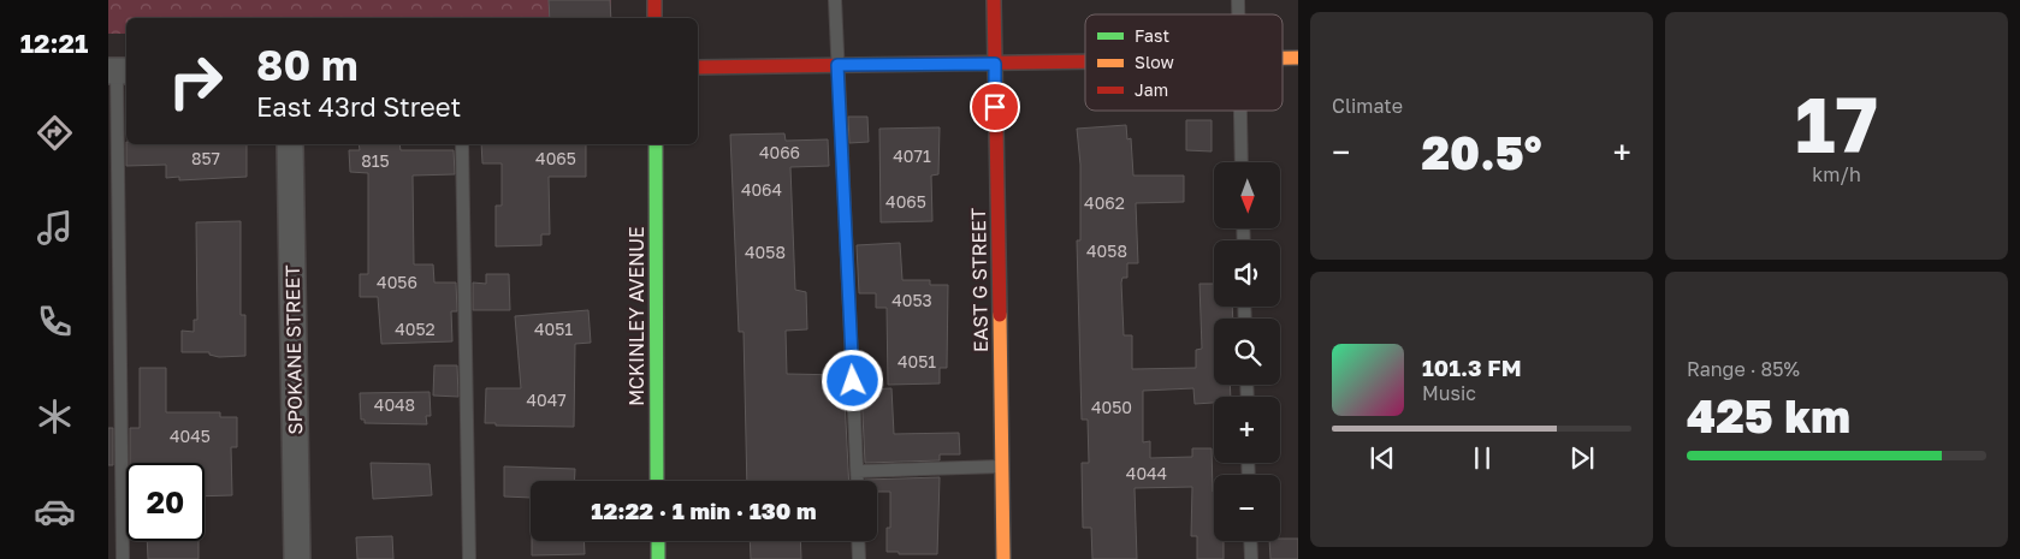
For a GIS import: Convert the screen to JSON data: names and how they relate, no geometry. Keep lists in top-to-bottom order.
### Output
{
  "streets": {
    "street": ["EAST G STREET", "MCKINLEY AVENUE", "SPOKANE STREET"]
  },
  "house_numbers": [
    "4066",
    "4071",
    "857",
    "4065",
    "815",
    "4064",
    "4065",
    "4062",
    "4058",
    "4058",
    "4056",
    "4053",
    "4052",
    "4051",
    "4051",
    "4047",
    "4048",
    "4050",
    "4045",
    "4044"
  ],
  "legend": ["Fast", "Slow", "Jam"],
  "north": "bottom",
  "page": {
    "tabs": "12:21",
    "tile": [
      "Climate",
      ["17", "km/h"],
      ["Range · 85%", "425 km"]
    ],
    "turn": ["80 m", "East 43rd Street"],
    "heat": ["−", "20.5°", "+"],
    "map_buttons": ["+", "−"],
    "song": ["101.3 FM", "Music"],
    "limit": "20",
    "trip": "12:22 · 1 min · 130 m"
  }
}
